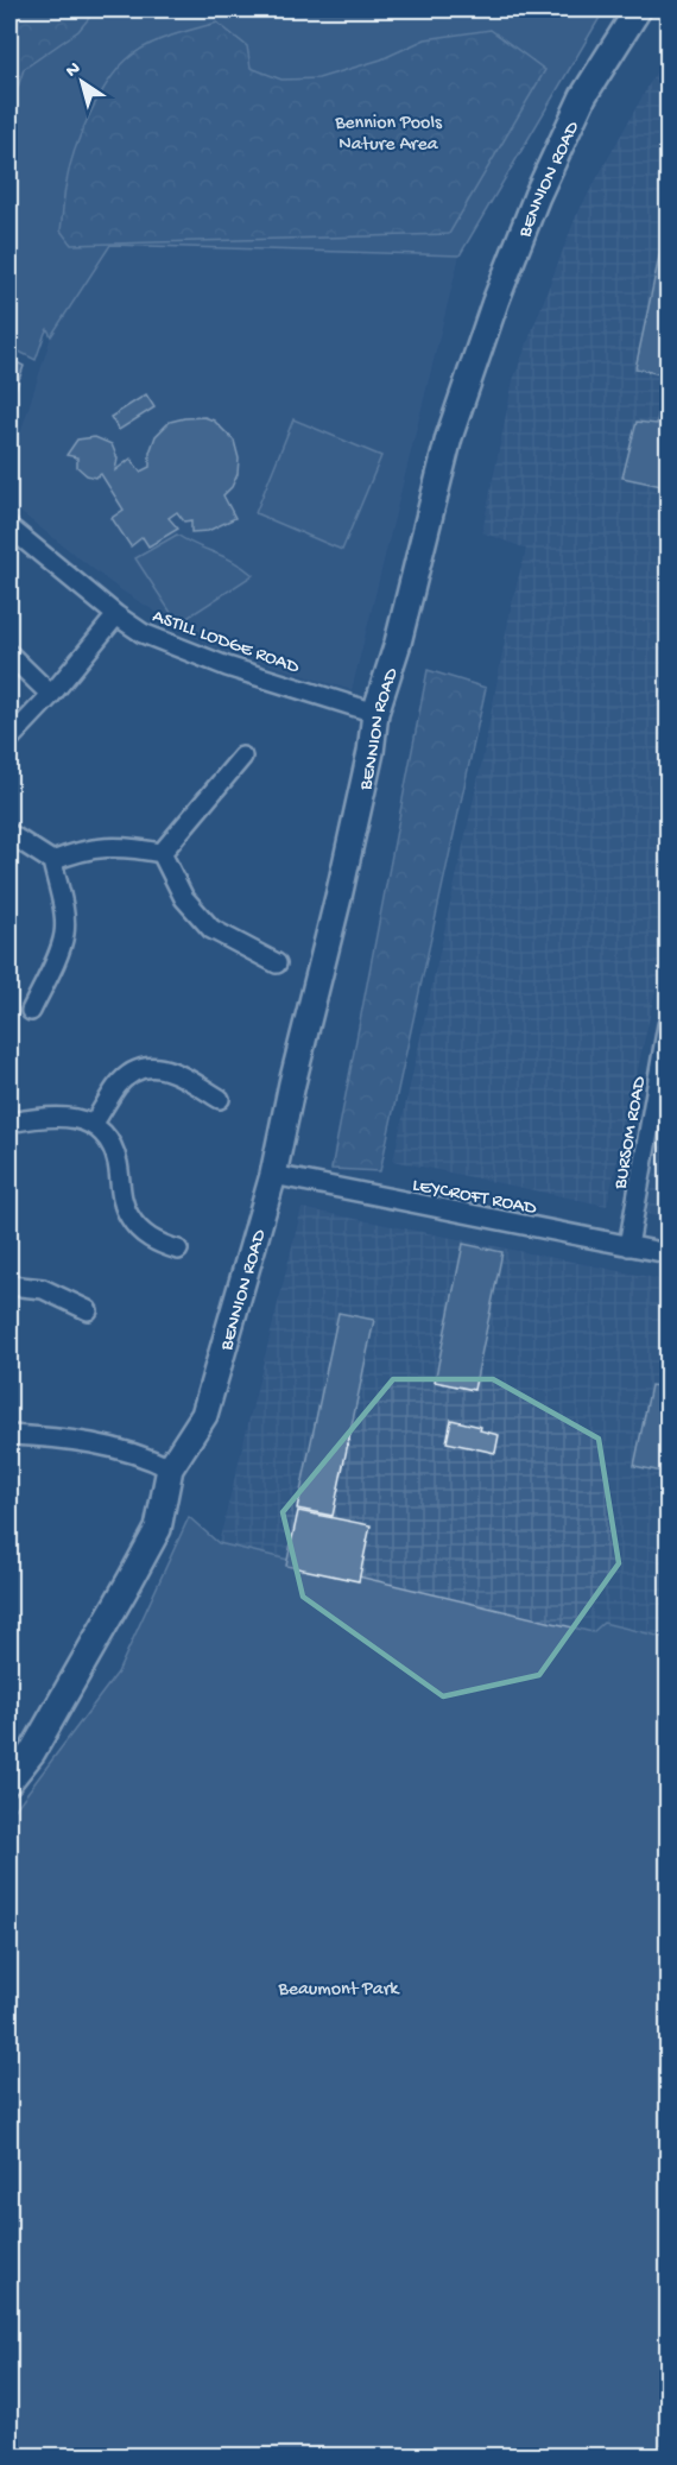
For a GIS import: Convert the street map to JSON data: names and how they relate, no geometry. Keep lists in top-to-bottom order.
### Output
{
  "streets": {
    "street": [
      "BENNION ROAD",
      "ASTILL LODGE ROAD",
      "BURSOM ROAD",
      "LEYCROFT ROAD"
    ]
  },
  "crossings": [
    ["BENNION ROAD", "ASTILL LODGE ROAD"],
    ["BENNION ROAD", "LEYCROFT ROAD"],
    ["BURSOM ROAD", "LEYCROFT ROAD"]
  ],
  "parks": ["Bennion Pools Nature Area", "Beaumont Park"],
  "north": "top left"
}
